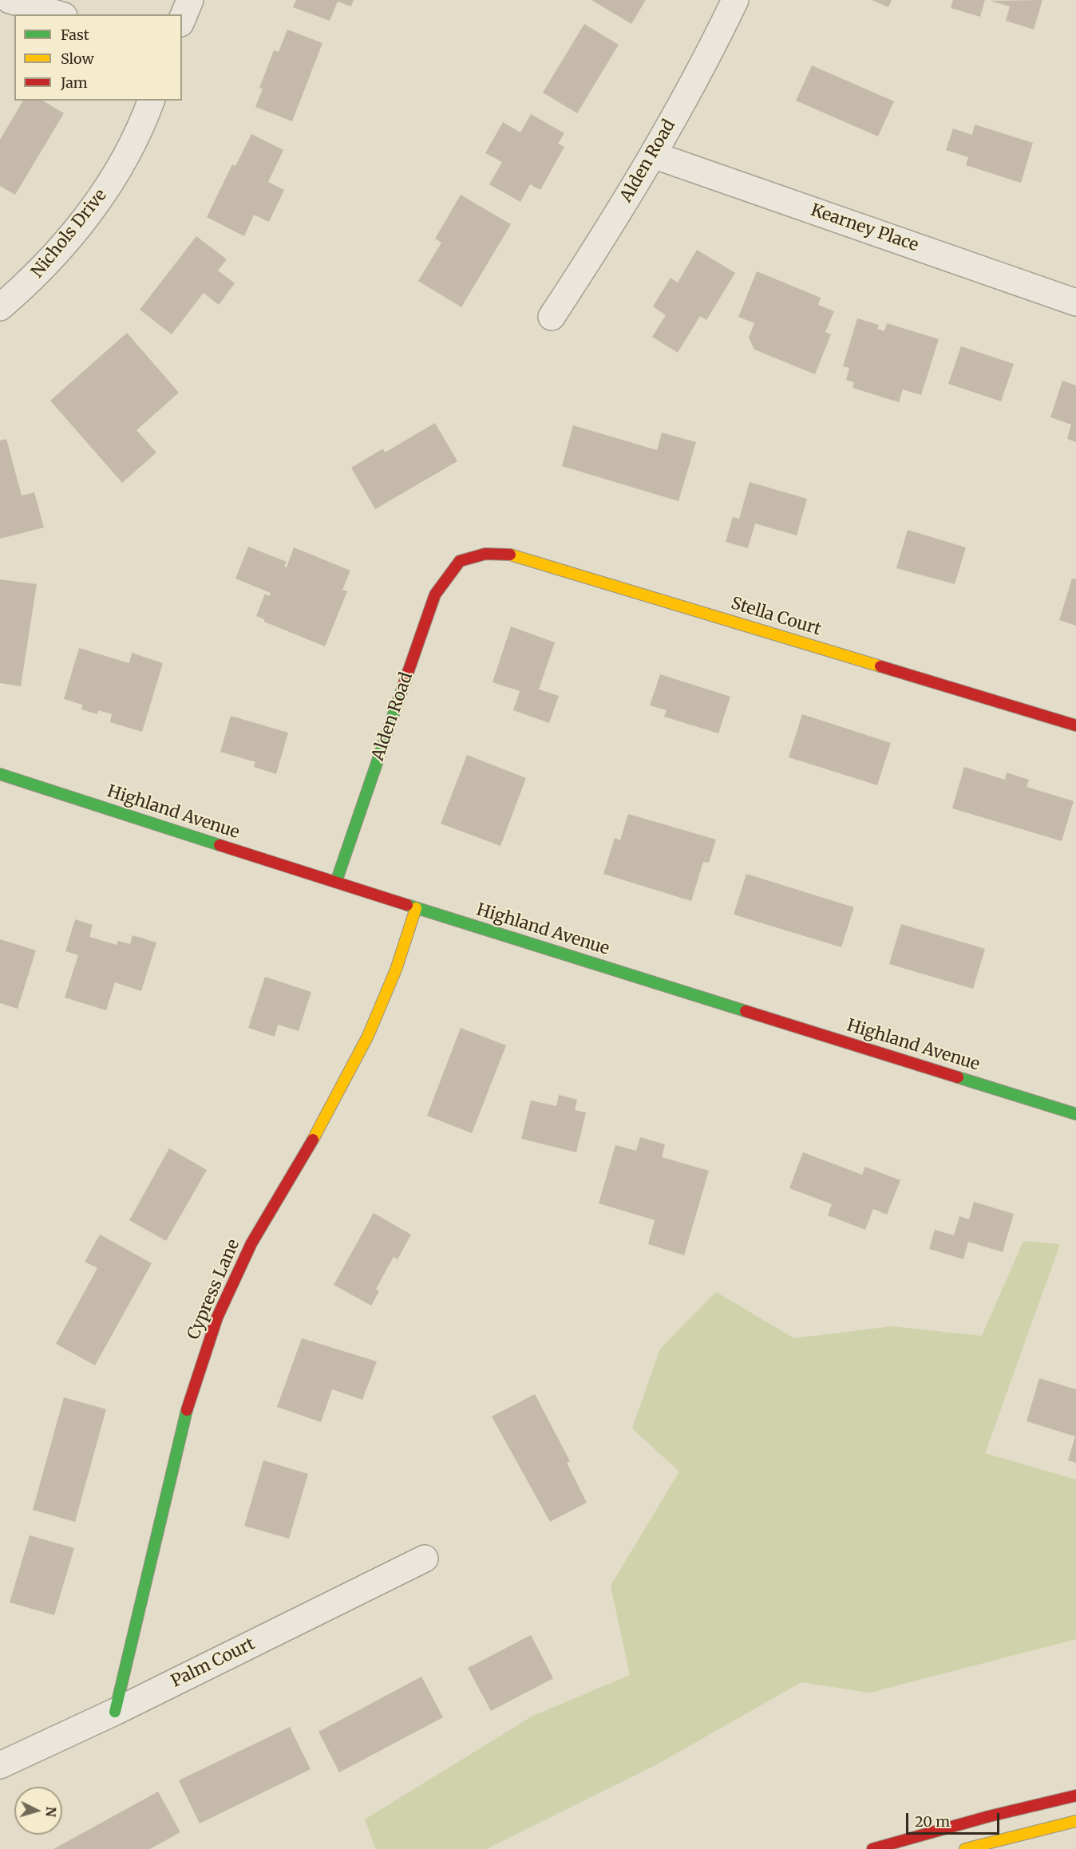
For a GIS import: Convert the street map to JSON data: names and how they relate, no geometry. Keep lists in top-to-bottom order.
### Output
{
  "streets": {
    "main road": [
      "Alden Road",
      "Stella Court",
      "Highland Avenue",
      "Cypress Lane"
    ],
    "street": ["Kearney Place", "Nichols Drive", "Palm Court"]
  },
  "crossings": [
    ["Alden Road", "Kearney Place"],
    ["Alden Road", "Stella Court"],
    ["Alden Road", "Highland Avenue"],
    ["Highland Avenue", "Cypress Lane"],
    ["Cypress Lane", "Palm Court"]
  ],
  "legend": ["Fast", "Slow", "Jam"],
  "scale_bar": "20 m",
  "north": "right"
}
